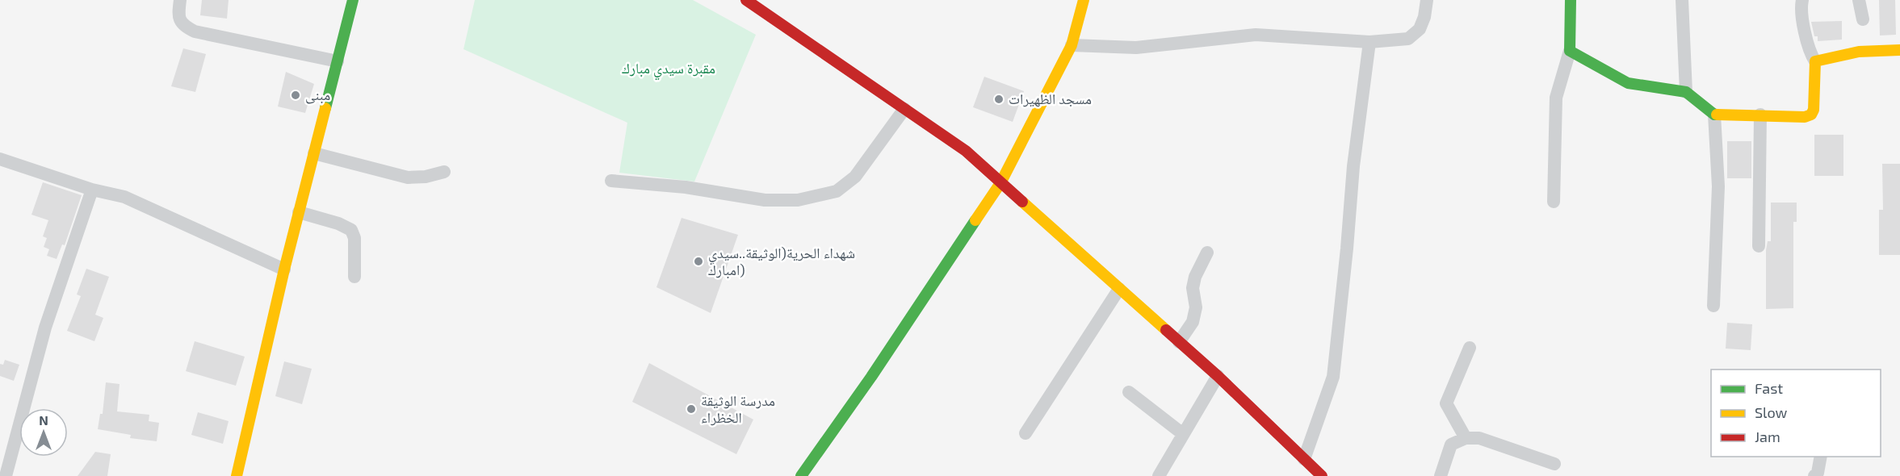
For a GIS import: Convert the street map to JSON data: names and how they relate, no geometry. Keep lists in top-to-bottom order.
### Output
{
  "parks": ["مقبرة سيدي مبارك"],
  "places": [
    "مبنى",
    "مسجد الظهيرات",
    "شهداء الحرية(الوثيقة..سيدي امبارك)",
    "مدرسة الوثيقة الخظراء"
  ],
  "legend": ["Fast", "Slow", "Jam"],
  "north": "top"
}
